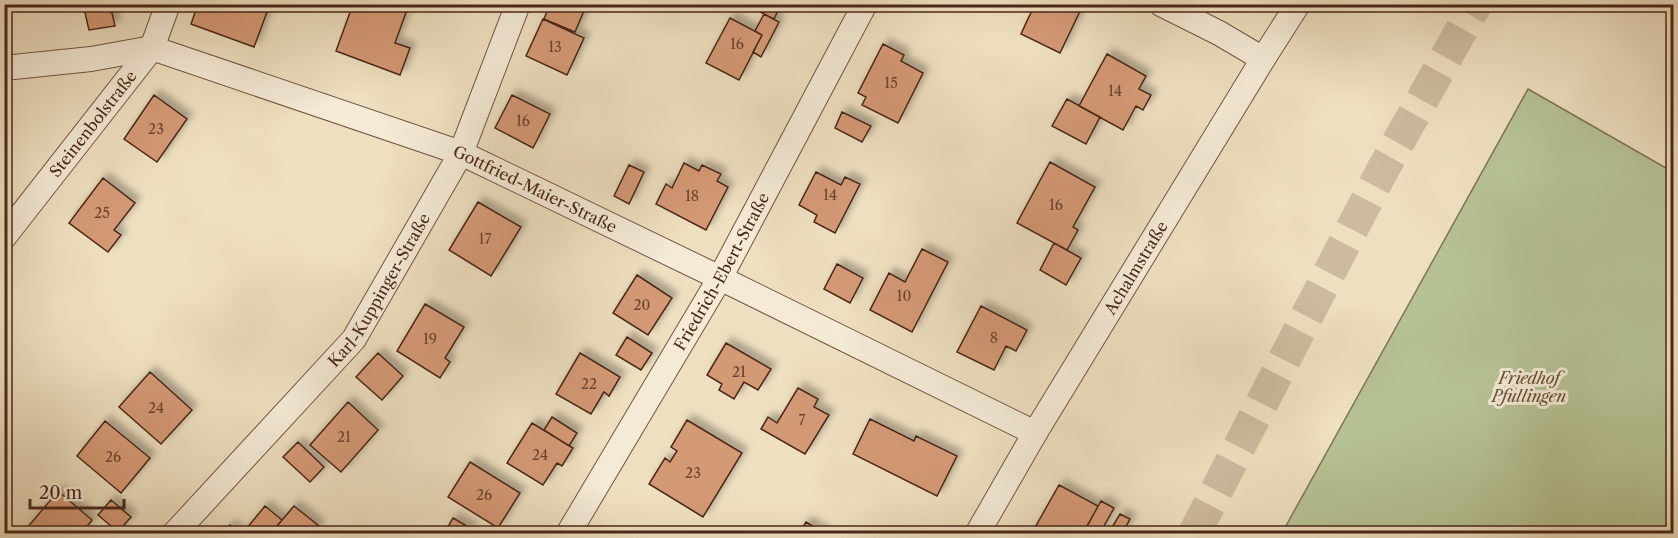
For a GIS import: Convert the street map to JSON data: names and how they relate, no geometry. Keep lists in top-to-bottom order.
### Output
{
  "streets": {
    "street": [
      "Steinenbolstraße",
      "Gottfried-Maier-Straße",
      "Achalmstraße",
      "Friedrich-Ebert-Straße",
      "Karl-Kuppinger-Straße"
    ]
  },
  "crossings": [
    ["Steinenbolstraße", "Gottfried-Maier-Straße"],
    ["Gottfried-Maier-Straße", "Achalmstraße"],
    ["Gottfried-Maier-Straße", "Friedrich-Ebert-Straße"],
    ["Gottfried-Maier-Straße", "Karl-Kuppinger-Straße"]
  ],
  "parks": ["Friedhof Pfullingen"],
  "house_numbers": [
    "16",
    "13",
    "15",
    "14",
    "16",
    "23",
    "14",
    "18",
    "16",
    "25",
    "17",
    "10",
    "20",
    "8",
    "19",
    "21",
    "22",
    "24",
    "7",
    "21",
    "24",
    "26",
    "23",
    "26"
  ],
  "scale_bar": "20 m"
}
